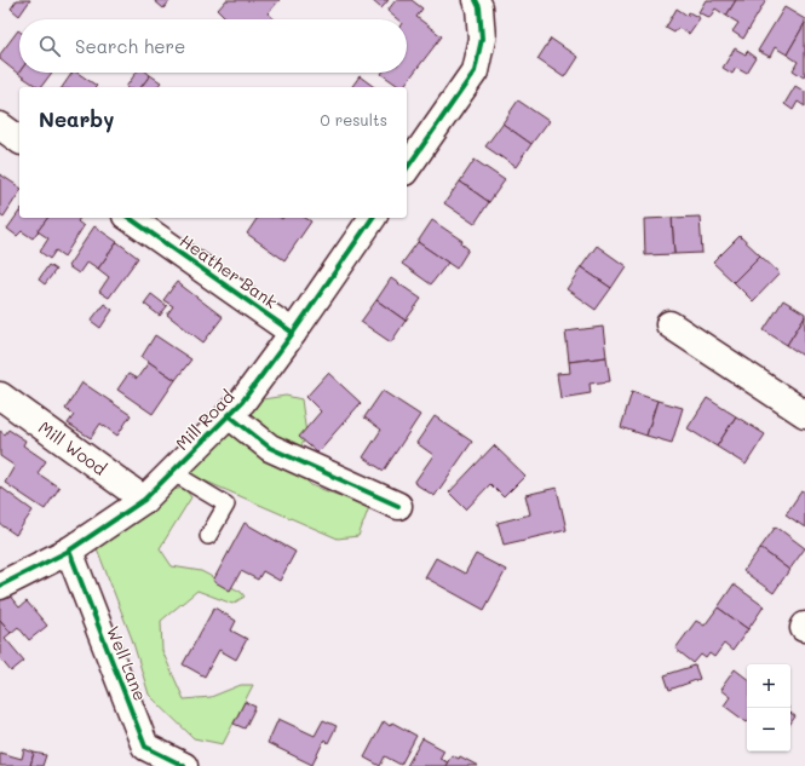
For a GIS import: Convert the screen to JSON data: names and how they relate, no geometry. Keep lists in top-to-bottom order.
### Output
{
  "streets": {
    "street": [
      "Heather Bank",
      "Mill Road",
      "Mill Wood",
      "Well Lane"
    ]
  },
  "crossings": [
    ["Heather Bank", "Mill Road"],
    ["Mill Road", "Mill Wood"],
    ["Mill Road", "Well Lane"]
  ],
  "page": {
    "search": "Search here",
    "heading": ["Nearby", "0 results"],
    "map_buttons": ["+", "−"]
  }
}
